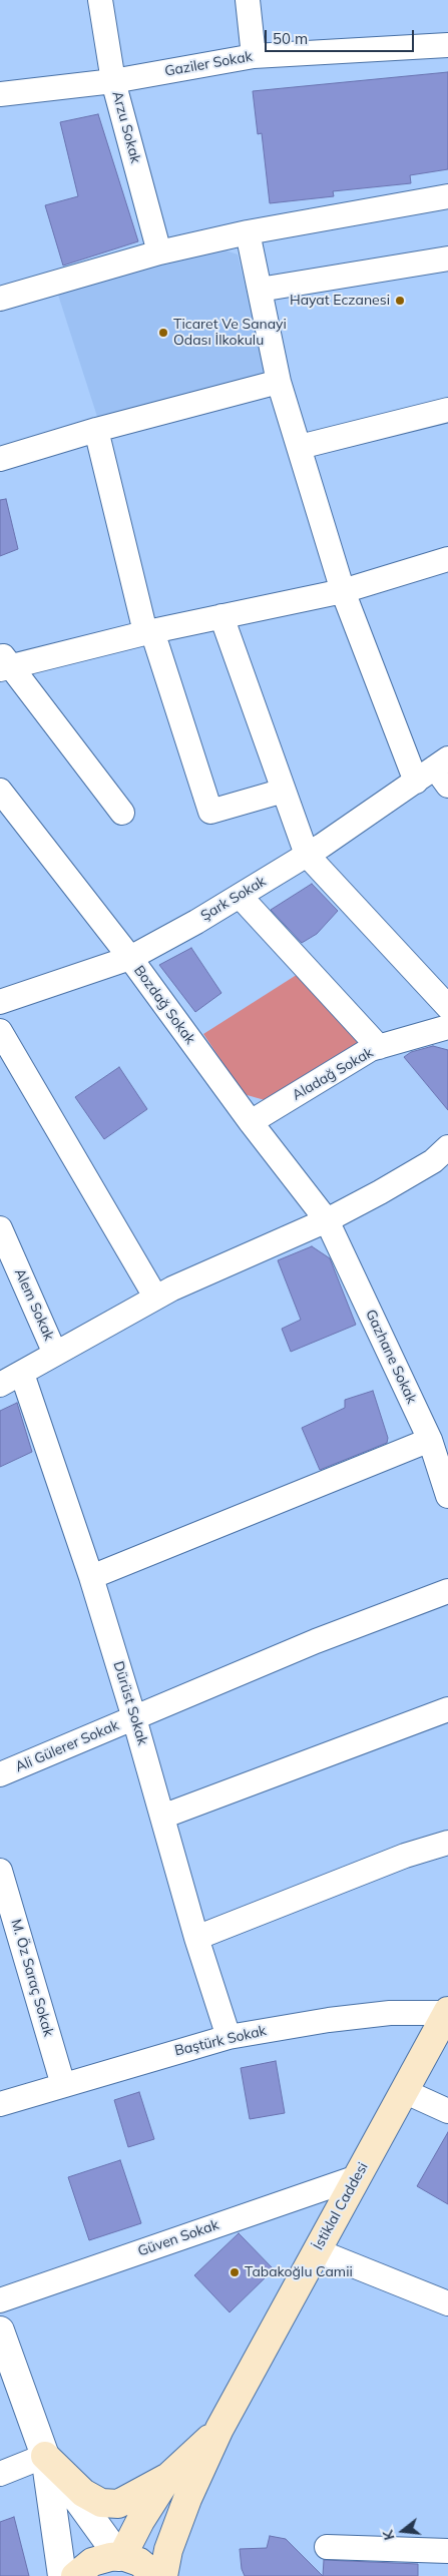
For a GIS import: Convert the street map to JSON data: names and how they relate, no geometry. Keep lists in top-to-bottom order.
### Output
{
  "streets": {
    "main road": ["İstiklal Caddesi"],
    "street": [
      "Gaziler Sokak",
      "Arzu Sokak",
      "Şark Sokak",
      "Bozdağ Sokak",
      "Aladağ Sokak",
      "Alem Sokak",
      "Gazhane Sokak",
      "Dürüst Sokak",
      "Ali Gülerer Sokak",
      "M. Öz Saraç Sokak",
      "Baştürk Sokak",
      "Güven Sokak"
    ]
  },
  "crossings": [
    ["Gaziler Sokak", "Arzu Sokak"],
    ["Şark Sokak", "Bozdağ Sokak"],
    ["Bozdağ Sokak", "Aladağ Sokak"],
    ["Bozdağ Sokak", "Gazhane Sokak"],
    ["Dürüst Sokak", "Ali Gülerer Sokak"],
    ["Dürüst Sokak", "Baştürk Sokak"],
    ["M. Öz Saraç Sokak", "Baştürk Sokak"],
    ["Baştürk Sokak", "İstiklal Caddesi"],
    ["İstiklal Caddesi", "Güven Sokak"]
  ],
  "places": ["Hayat Eczanesi", "Ticaret Ve Sanayi Odası İlkokulu", "Tabakoğlu Camii"],
  "scale_bar": "50 m",
  "north": "left"
}
